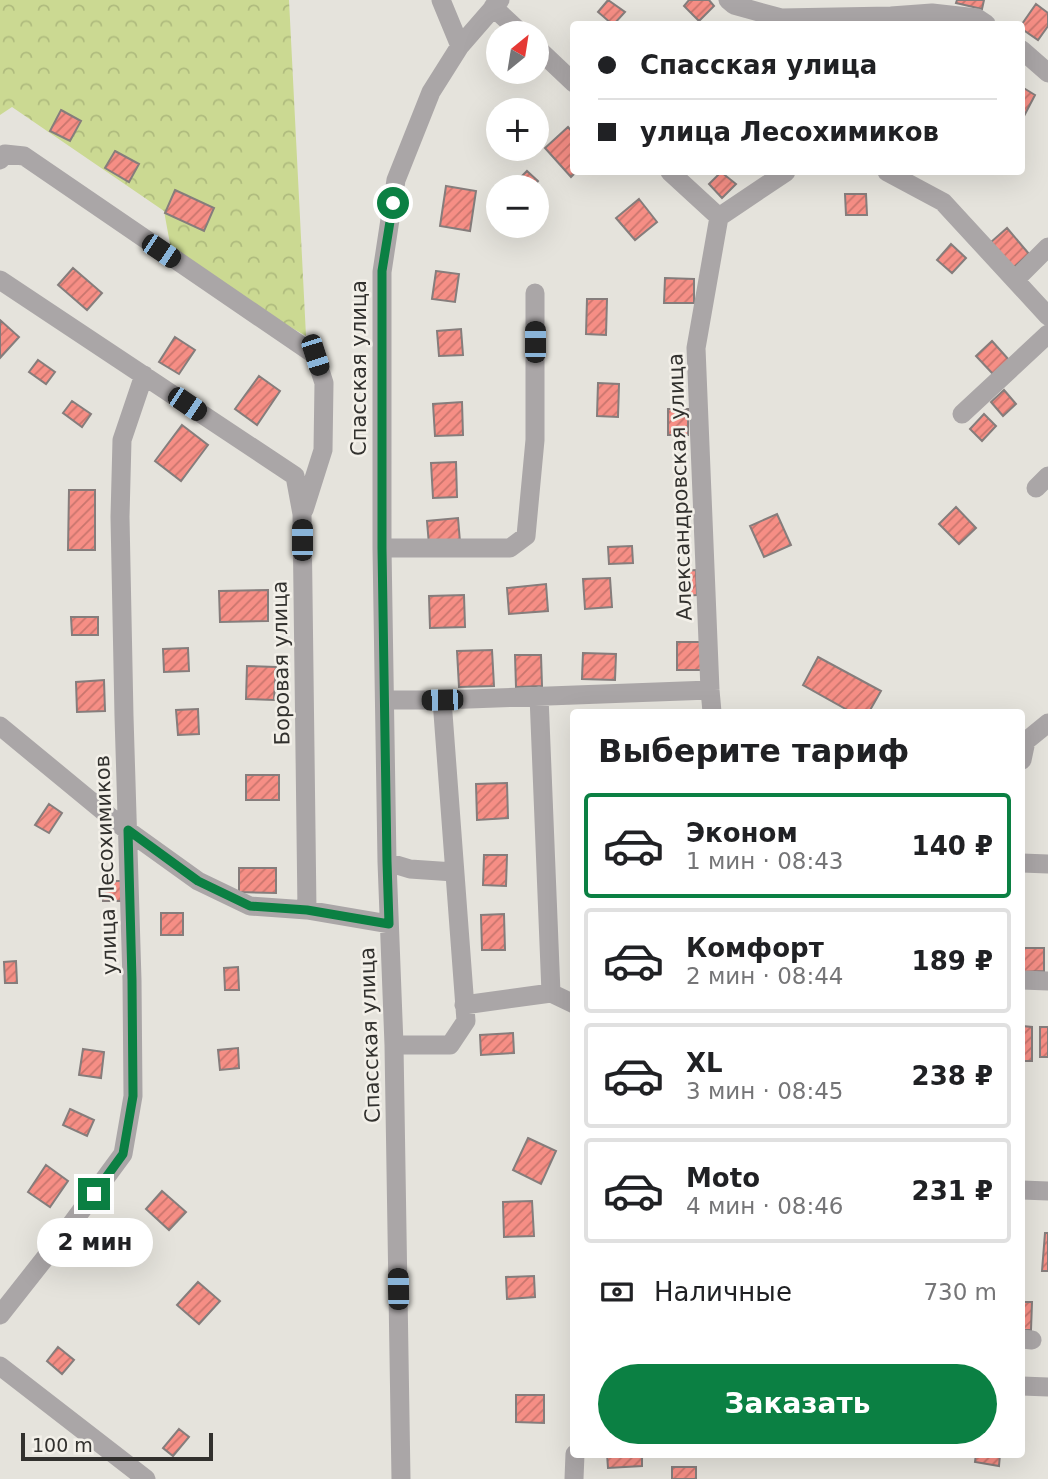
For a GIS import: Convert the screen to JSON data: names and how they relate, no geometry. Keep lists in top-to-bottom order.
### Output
{
  "streets": {
    "street": [
      "Спасская улица",
      "Александровская улица",
      "Боровая улица",
      "улица Лесохимиков"
    ]
  },
  "crossings": [
    ["Боровая улица", "улица Лесохимиков"]
  ],
  "scale_bar": "100 m",
  "north": "top right",
  "page": {
    "map_buttons": ["+", "−"],
    "banner": ["Спасская улица", "улица Лесохимиков"],
    "heading": "Выберите тариф",
    "list": [
      {
        "name": "Эконом",
        "note": "1 мин · 08:43",
        "value": "140 ₽"
      },
      {
        "name": "Комфорт",
        "note": "2 мин · 08:44",
        "value": "189 ₽"
      },
      {
        "name": "XL",
        "note": "3 мин · 08:45",
        "value": "238 ₽"
      },
      {
        "name": "Moto",
        "note": "4 мин · 08:46",
        "value": "231 ₽"
      }
    ],
    "bubble": "2 мин",
    "pay": ["Наличные", "730 m"],
    "buttons": "Заказать",
    "scale": "100 m"
  }
}
